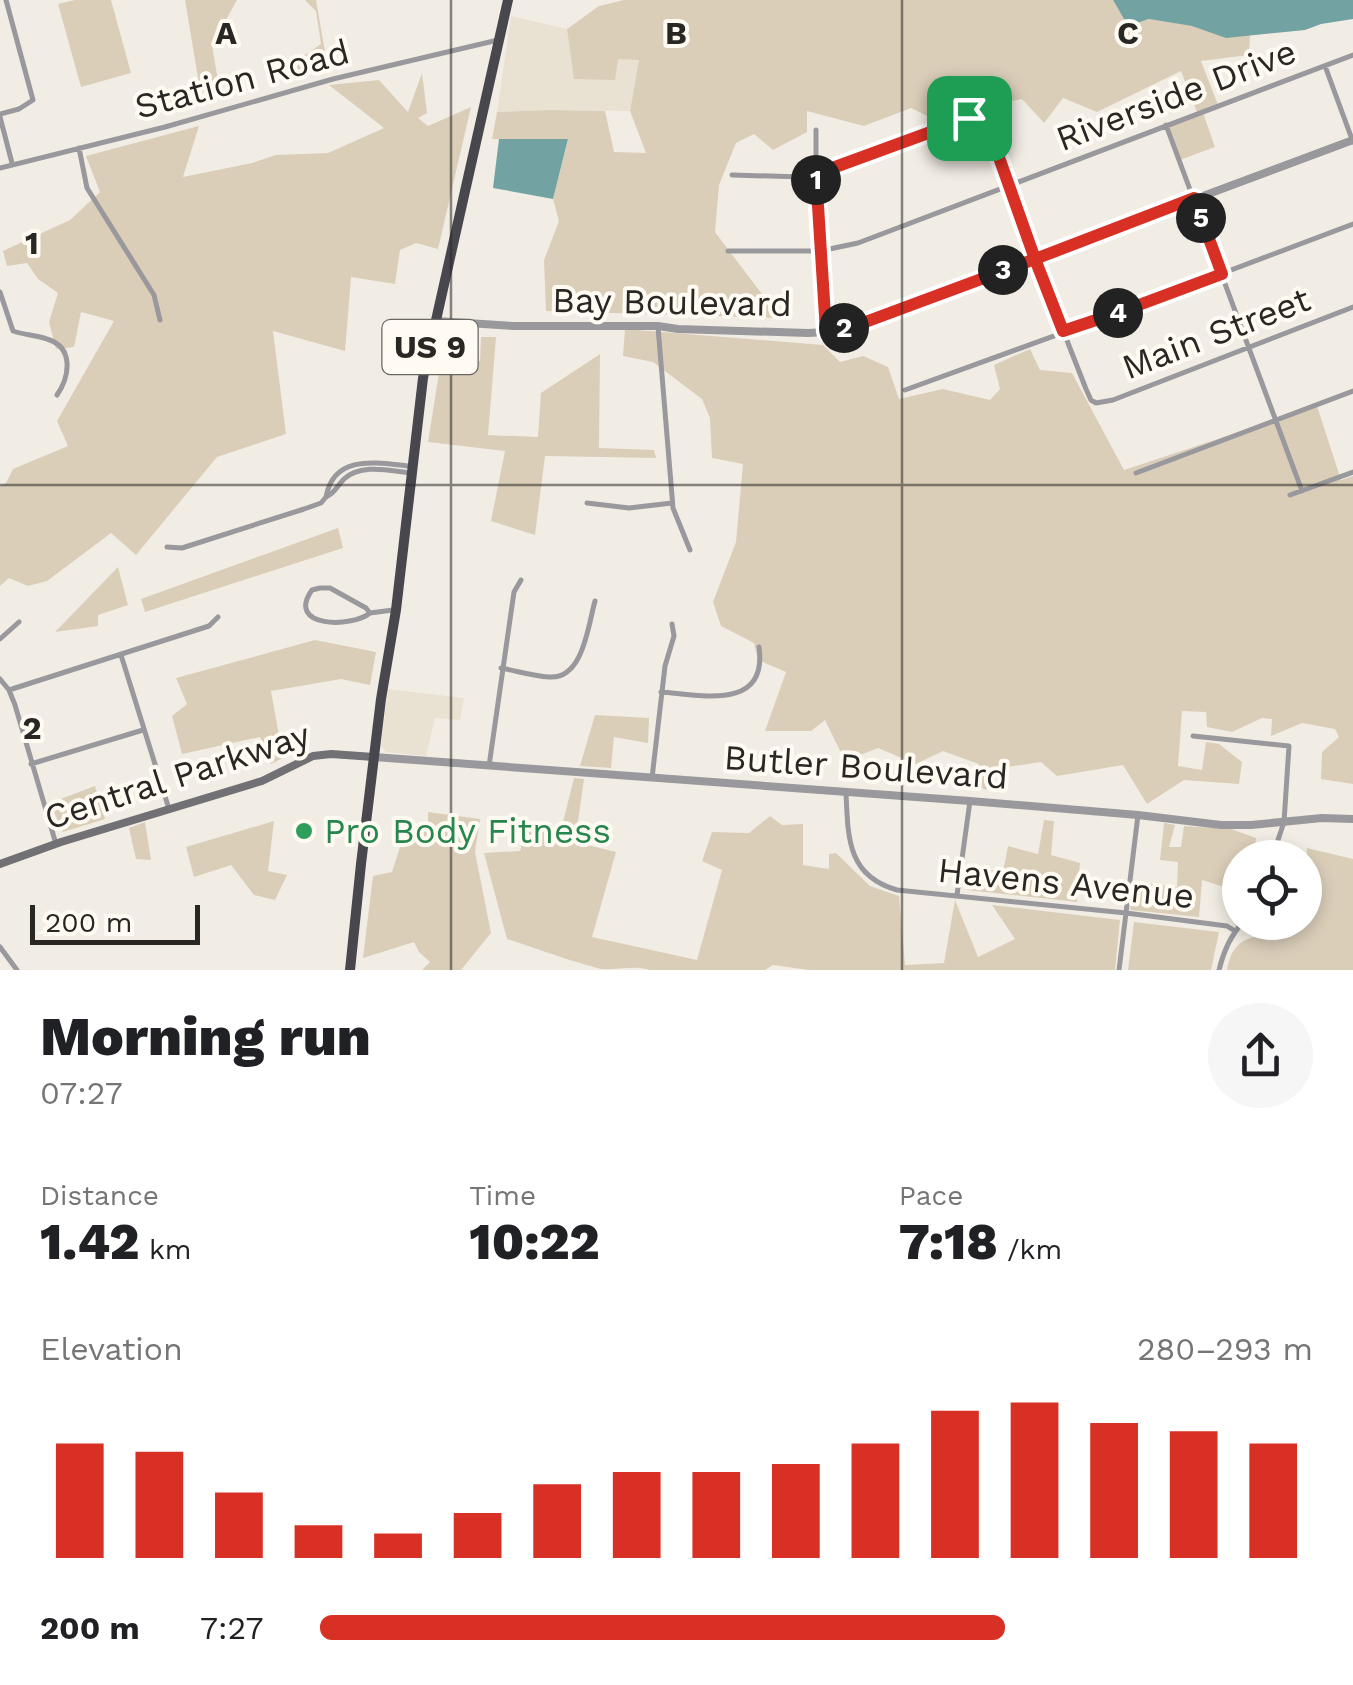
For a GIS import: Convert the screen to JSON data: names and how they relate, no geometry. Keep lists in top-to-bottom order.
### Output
{
  "streets": {
    "highway": ["US 9"],
    "main road": ["Central Parkway"],
    "street": [
      "Station Road",
      "Riverside Drive",
      "Bay Boulevard",
      "Main Street",
      "Butler Boulevard",
      "Havens Avenue"
    ]
  },
  "crossings": [
    ["Station Road", "US 9"],
    ["Bay Boulevard", "US 9"],
    ["US 9", "Butler Boulevard"],
    ["US 9", "Central Parkway"],
    ["Butler Boulevard", "Central Parkway"],
    ["Butler Boulevard", "Havens Avenue"]
  ],
  "places": ["Pro Body Fitness"],
  "scale_bar": "200 m",
  "page": {
    "pins": [
      "1",
      "5",
      "3",
      "4",
      "2"
    ],
    "scale": "200 m",
    "heading": ["Morning run", "07:27"],
    "stats": [
      ["Distance", "1.42 km"],
      ["Time", "10:22"],
      ["Pace", "7:18 /km"]
    ],
    "chart": ["Elevation", "280–293 m"],
    "list": [
      {
        "name": "200 m",
        "note": "7:27"
      }
    ]
  },
  "grid": {
    "columns": ["A", "B", "C"],
    "rows": ["1", "2"]
  }
}
